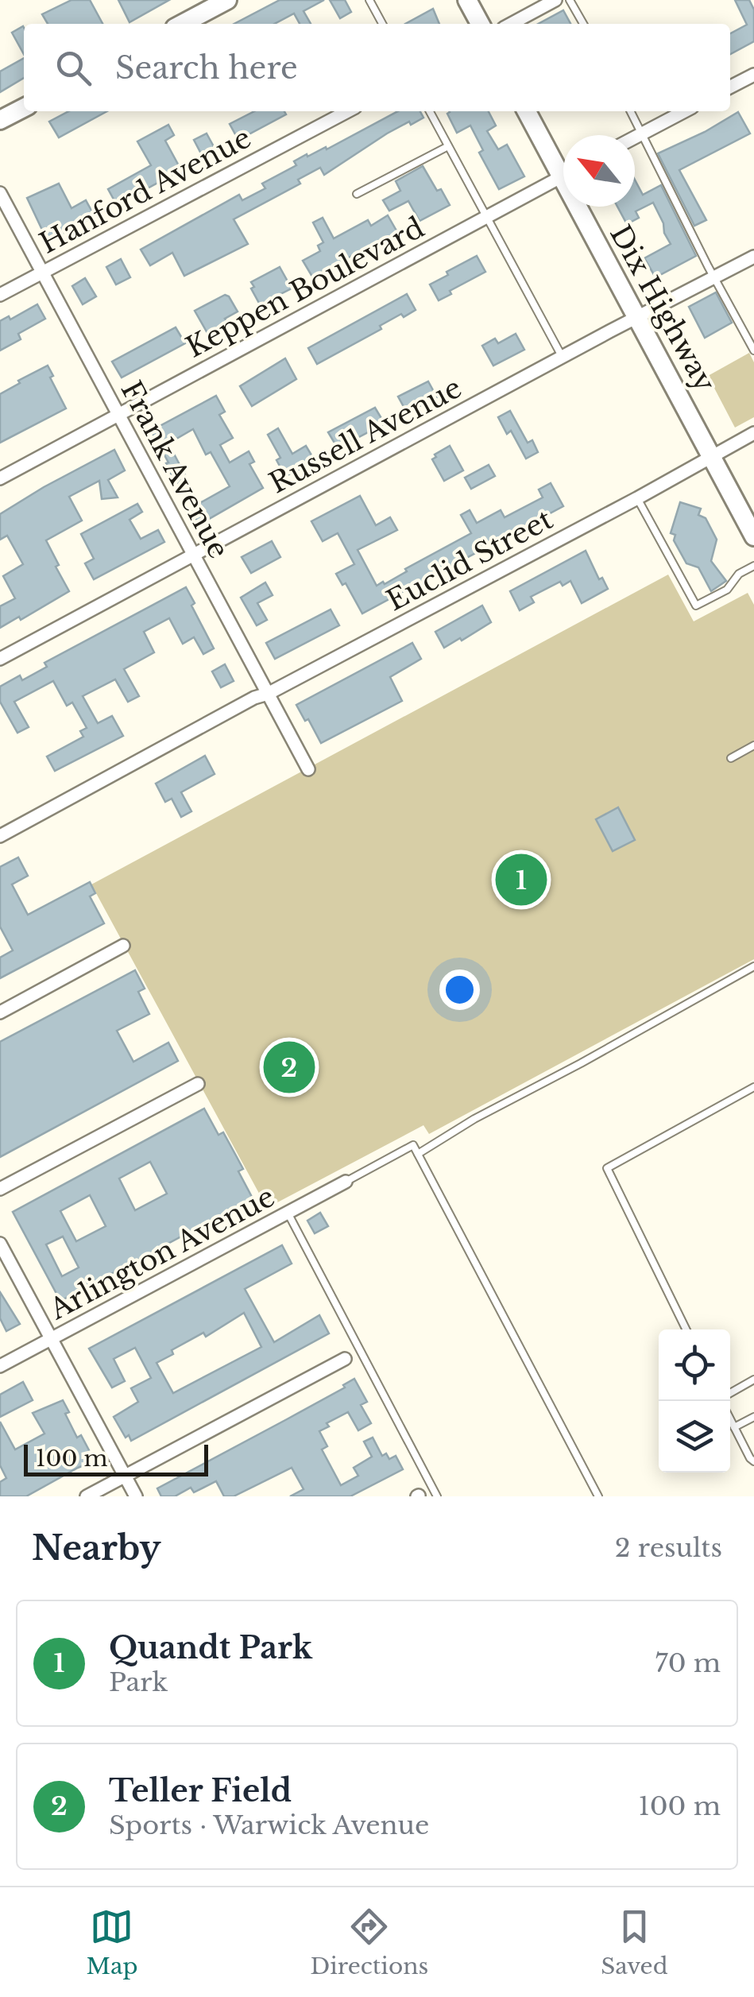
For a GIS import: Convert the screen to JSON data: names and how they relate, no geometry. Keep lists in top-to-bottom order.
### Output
{
  "streets": {
    "main road": ["Dix Highway"],
    "street": [
      "Hanford Avenue",
      "Keppen Boulevard",
      "Russell Avenue",
      "Frank Avenue",
      "Euclid Street",
      "Arlington Avenue"
    ]
  },
  "crossings": [
    ["Hanford Avenue", "Frank Avenue"],
    ["Keppen Boulevard", "Frank Avenue"],
    ["Dix Highway", "Russell Avenue"],
    ["Dix Highway", "Euclid Street"],
    ["Russell Avenue", "Frank Avenue"],
    ["Frank Avenue", "Euclid Street"]
  ],
  "scale_bar": "100 m",
  "north": "top left",
  "page": {
    "search": "Search here",
    "pins": ["1", "2"],
    "scale": "100 m",
    "heading": ["Nearby", "2 results"],
    "list": [
      {
        "mark": "1",
        "name": "Quandt Park",
        "note": "Park",
        "value": "70 m"
      },
      {
        "mark": "2",
        "name": "Teller Field",
        "note": "Sports · Warwick Avenue",
        "value": "100 m"
      }
    ],
    "nav": ["Map", "Directions", "Saved"]
  }
}
